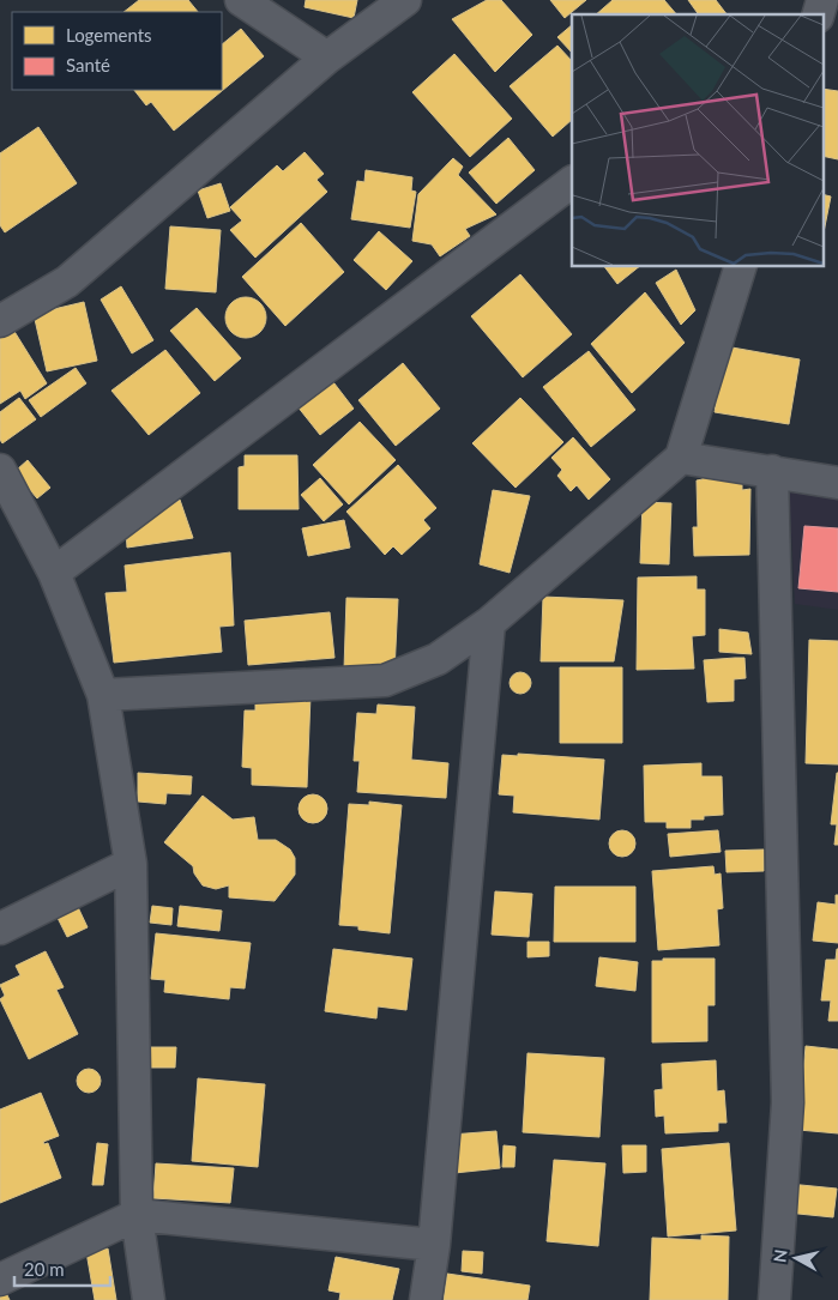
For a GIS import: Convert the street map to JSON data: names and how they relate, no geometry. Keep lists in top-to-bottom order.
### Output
{
  "legend": ["Logements", "Santé"],
  "scale_bar": "20 m",
  "north": "left"
}
